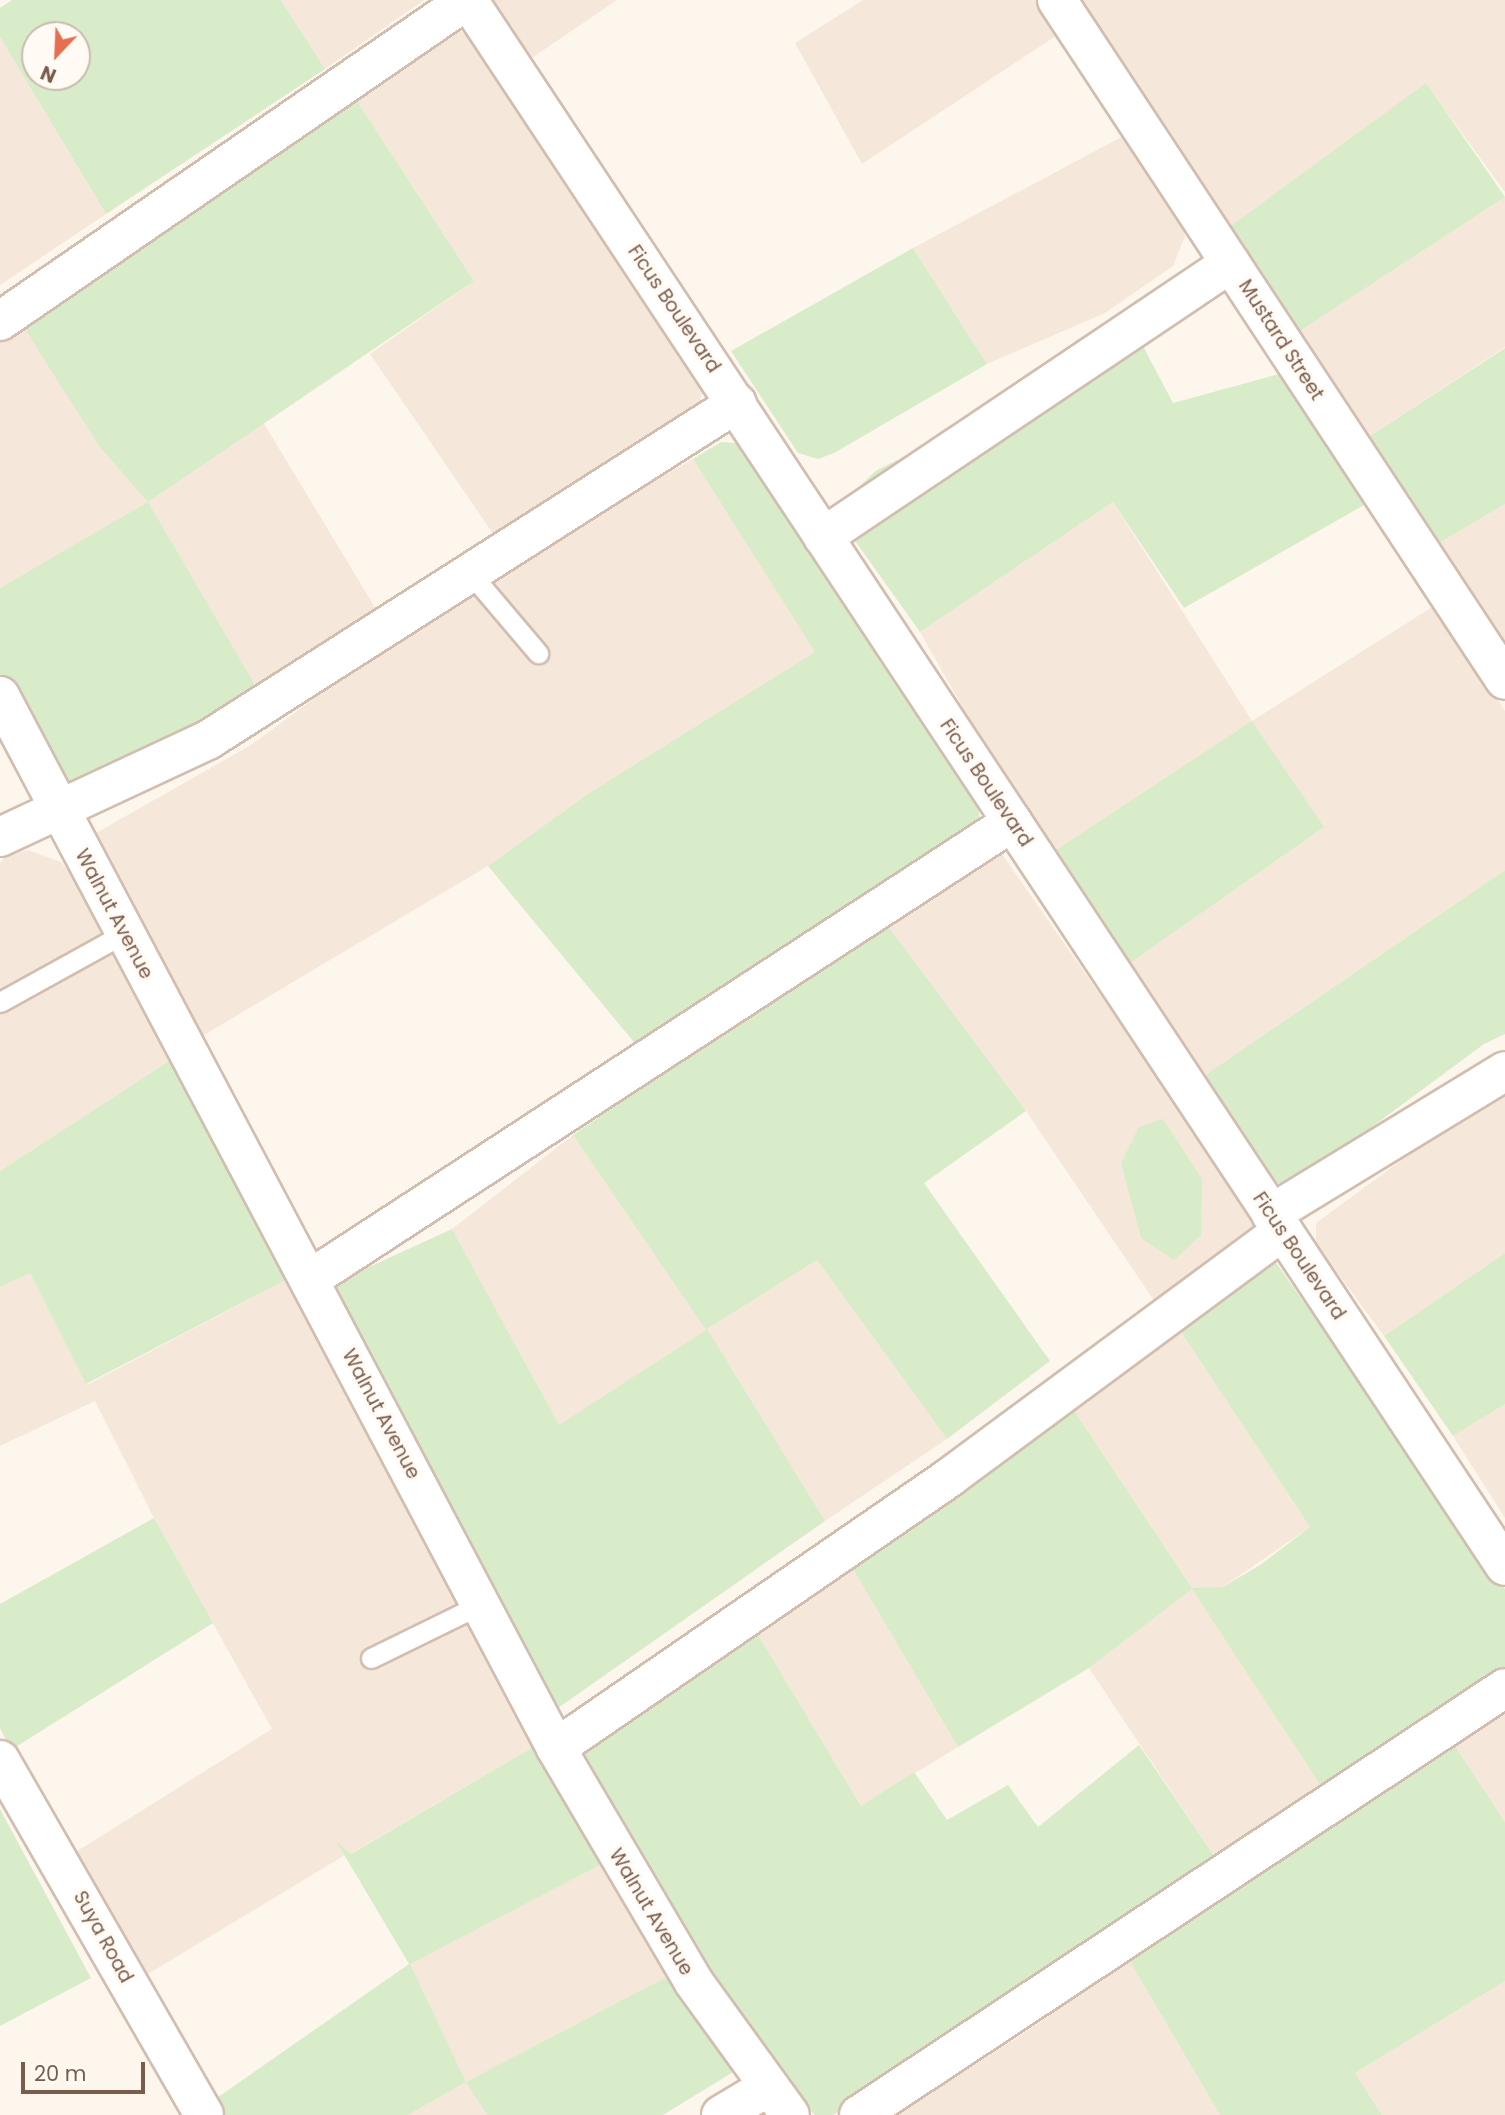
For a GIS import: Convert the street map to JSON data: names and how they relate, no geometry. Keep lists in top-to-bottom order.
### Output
{
  "streets": {
    "street": [
      "Ficus Boulevard",
      "Mustard Street",
      "Walnut Avenue",
      "Suya Road"
    ]
  },
  "scale_bar": "20 m",
  "north": "bottom left"
}
